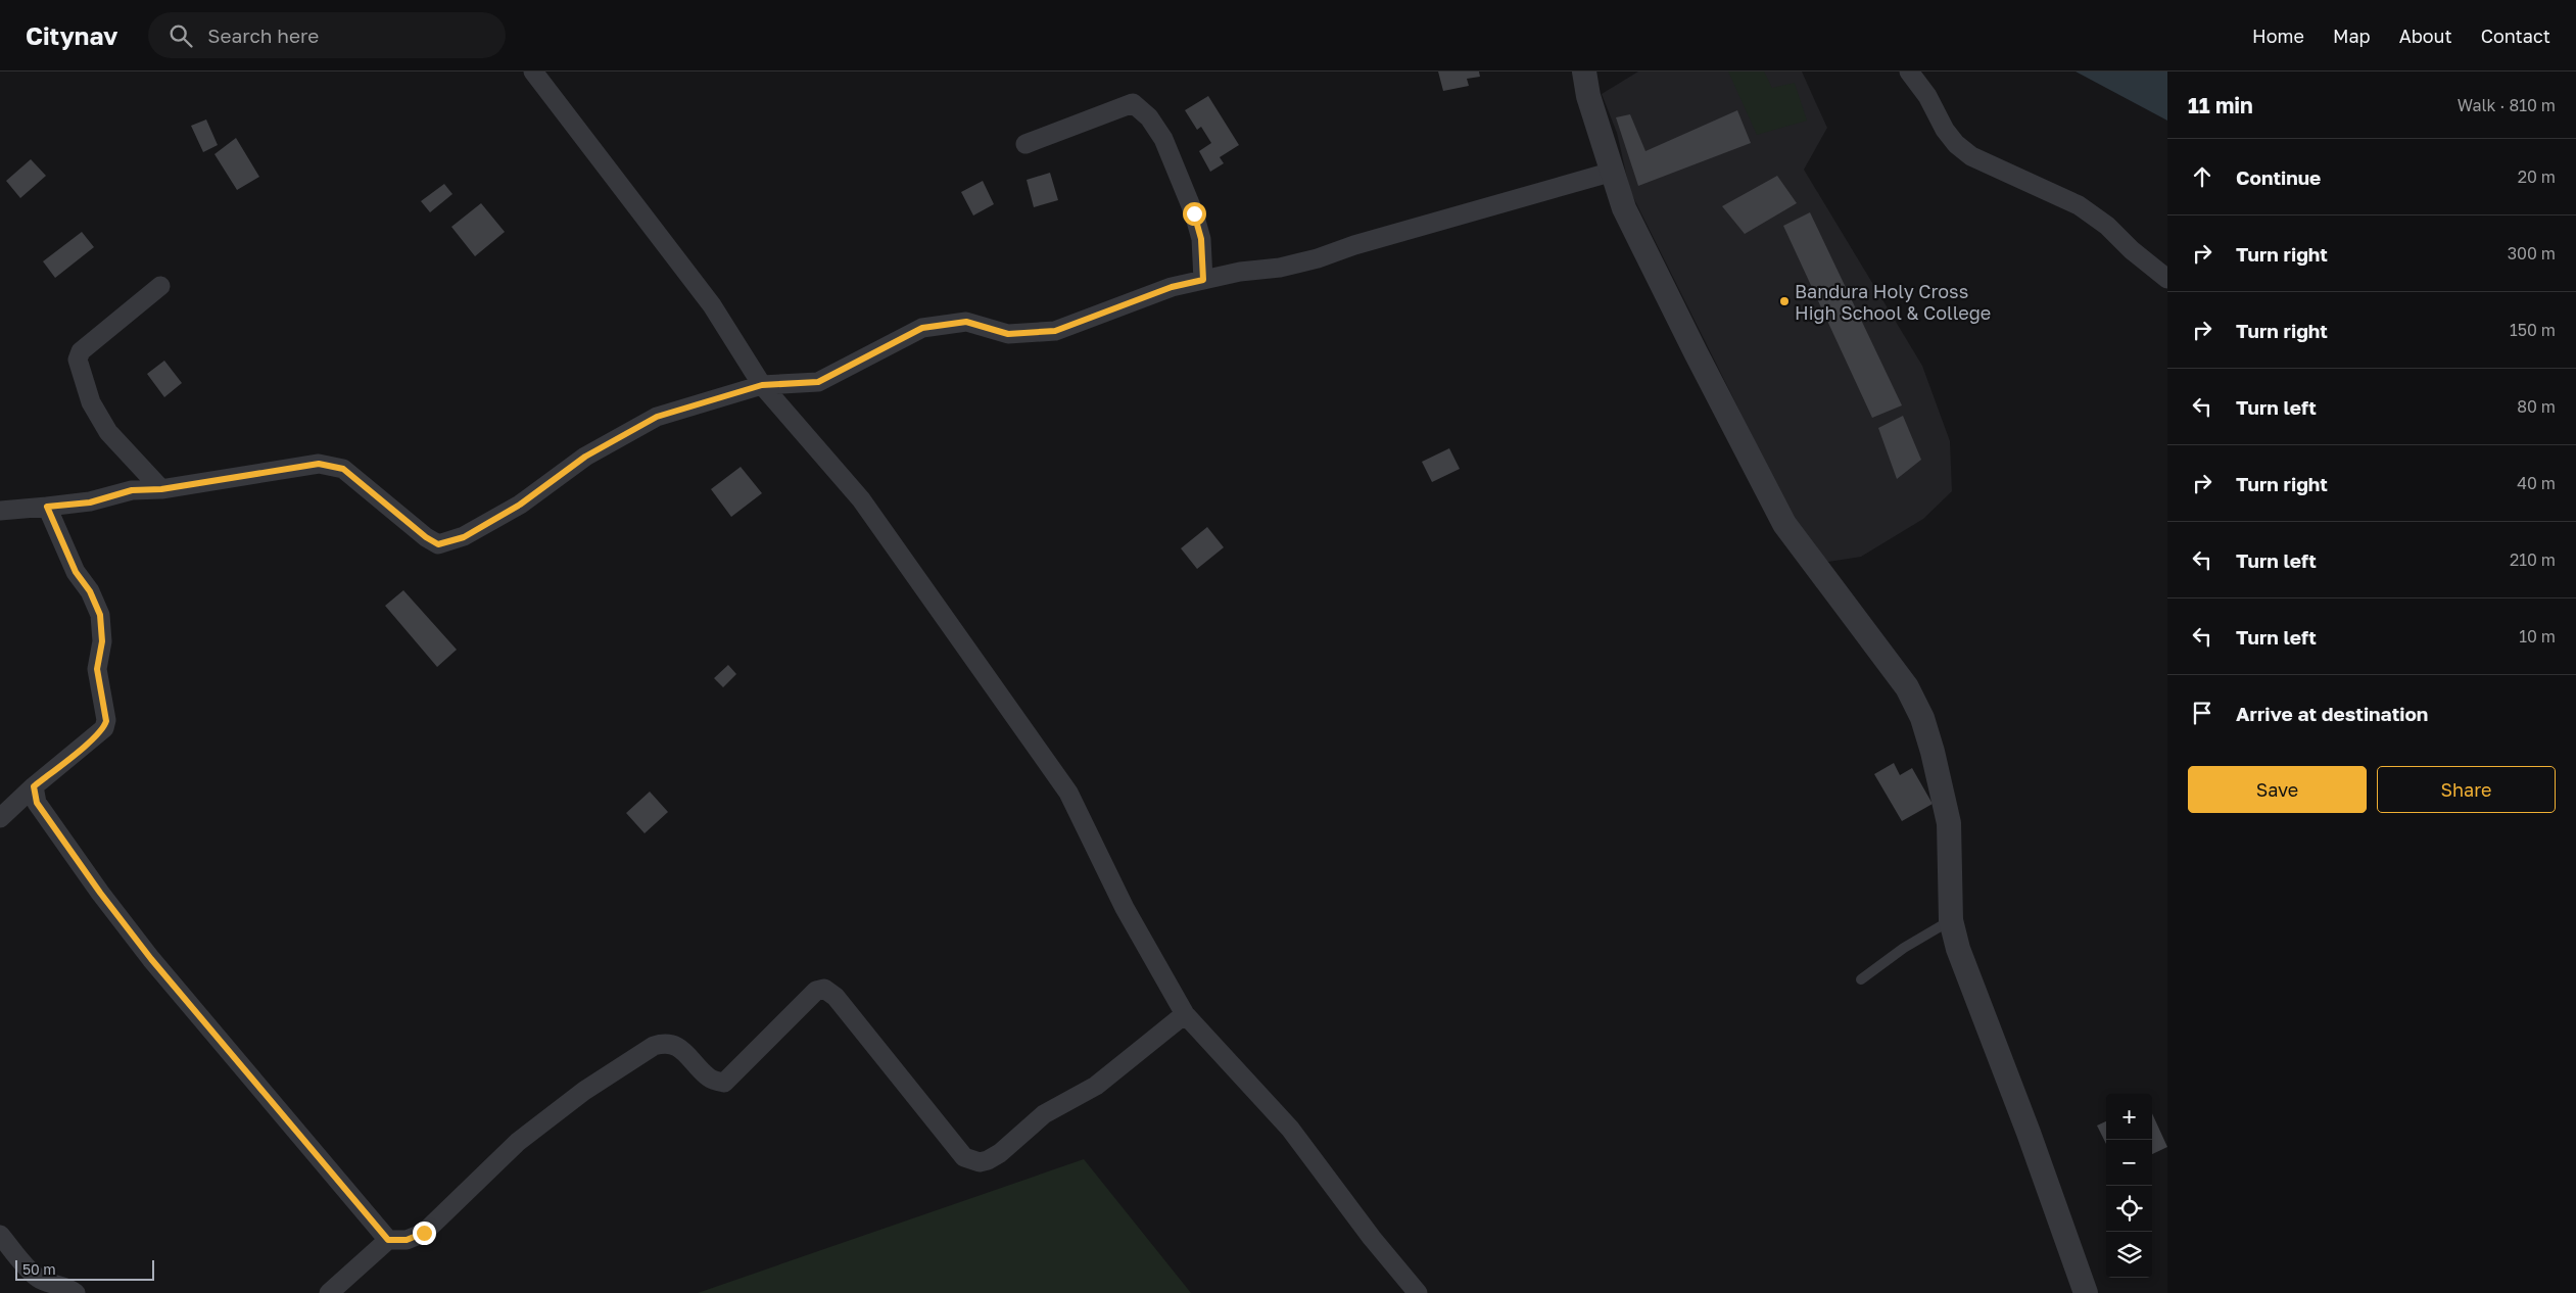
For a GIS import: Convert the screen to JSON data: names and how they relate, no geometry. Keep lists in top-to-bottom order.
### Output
{
  "places": ["Bandura Holy Cross High School & College"],
  "scale_bar": "50 m",
  "page": {
    "header": "Citynav",
    "search": "Search here",
    "nav": [
      "Home",
      "Map",
      "About",
      "Contact"
    ],
    "heading": ["11 min", "Walk · 810 m"],
    "list": [
      ["Continue", "20 m"],
      ["Turn right", "300 m"],
      ["Turn right", "150 m"],
      ["Turn left", "80 m"],
      ["Turn right", "40 m"],
      ["Turn left", "210 m"],
      ["Turn left", "10 m"],
      "Arrive at destination"
    ],
    "buttons": ["Save", "Share"],
    "map_buttons": ["+", "−"],
    "scale": "50 m"
  }
}
